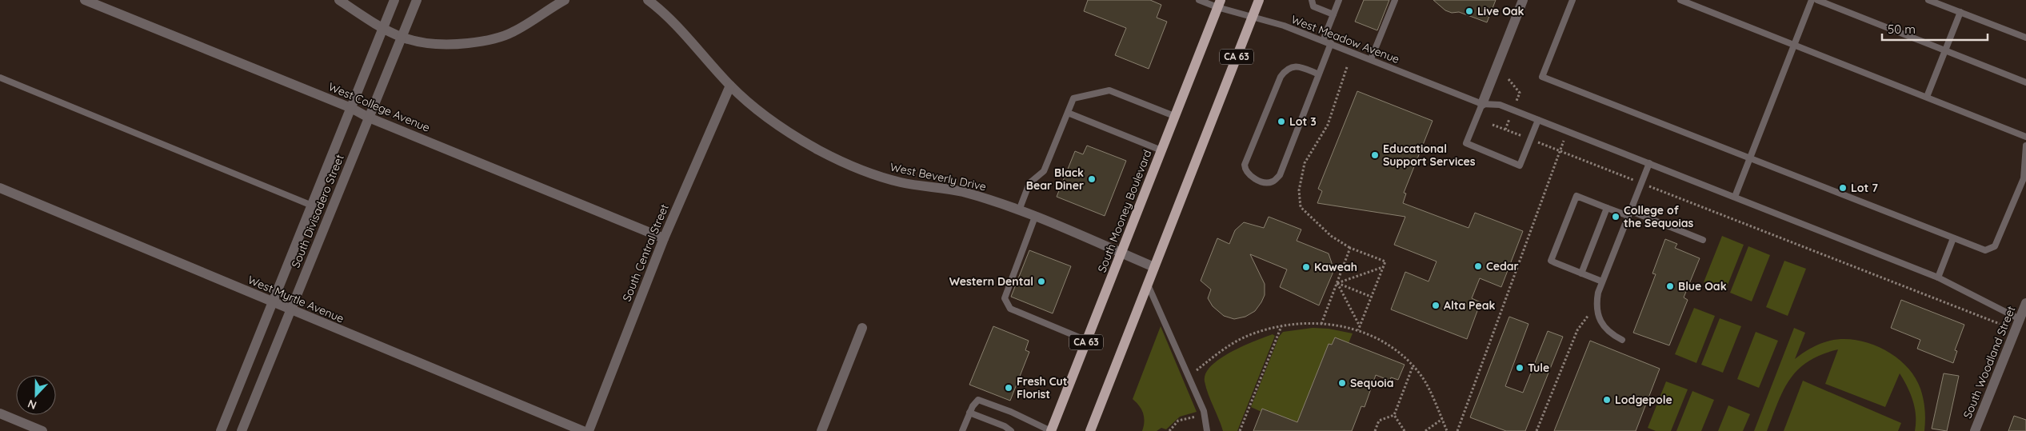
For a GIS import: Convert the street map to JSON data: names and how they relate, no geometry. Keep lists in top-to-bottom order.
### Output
{
  "streets": {
    "main road": ["CA 63", "South Mooney Boulevard"],
    "street": [
      "West College Avenue",
      "West Beverly Drive",
      "South Divisadero Street",
      "South Central Street",
      "West Myrtle Avenue",
      "South Woodland Street"
    ],
    "lane": ["West Meadow Avenue"]
  },
  "crossings": [
    ["West Meadow Avenue", "CA 63"],
    ["West Meadow Avenue", "South Mooney Boulevard"],
    ["West Meadow Avenue", "South Woodland Street"],
    ["CA 63", "West Beverly Drive"],
    ["West College Avenue", "South Divisadero Street"],
    ["West College Avenue", "South Central Street"],
    ["West Beverly Drive", "South Mooney Boulevard"],
    ["West Beverly Drive", "South Central Street"],
    ["South Divisadero Street", "West Myrtle Avenue"]
  ],
  "places": [
    "Live Oak",
    "Lot 3",
    "Educational Support Services",
    "Black Bear Diner",
    "Lot 7",
    "College of the Sequoias",
    "Cedar",
    "Kaweah",
    "Western Dental",
    "Blue Oak",
    "Alta Peak",
    "Tule",
    "Sequoia",
    "Fresh Cut Florist",
    "Lodgepole"
  ],
  "scale_bar": "50 m",
  "north": "bottom"
}
